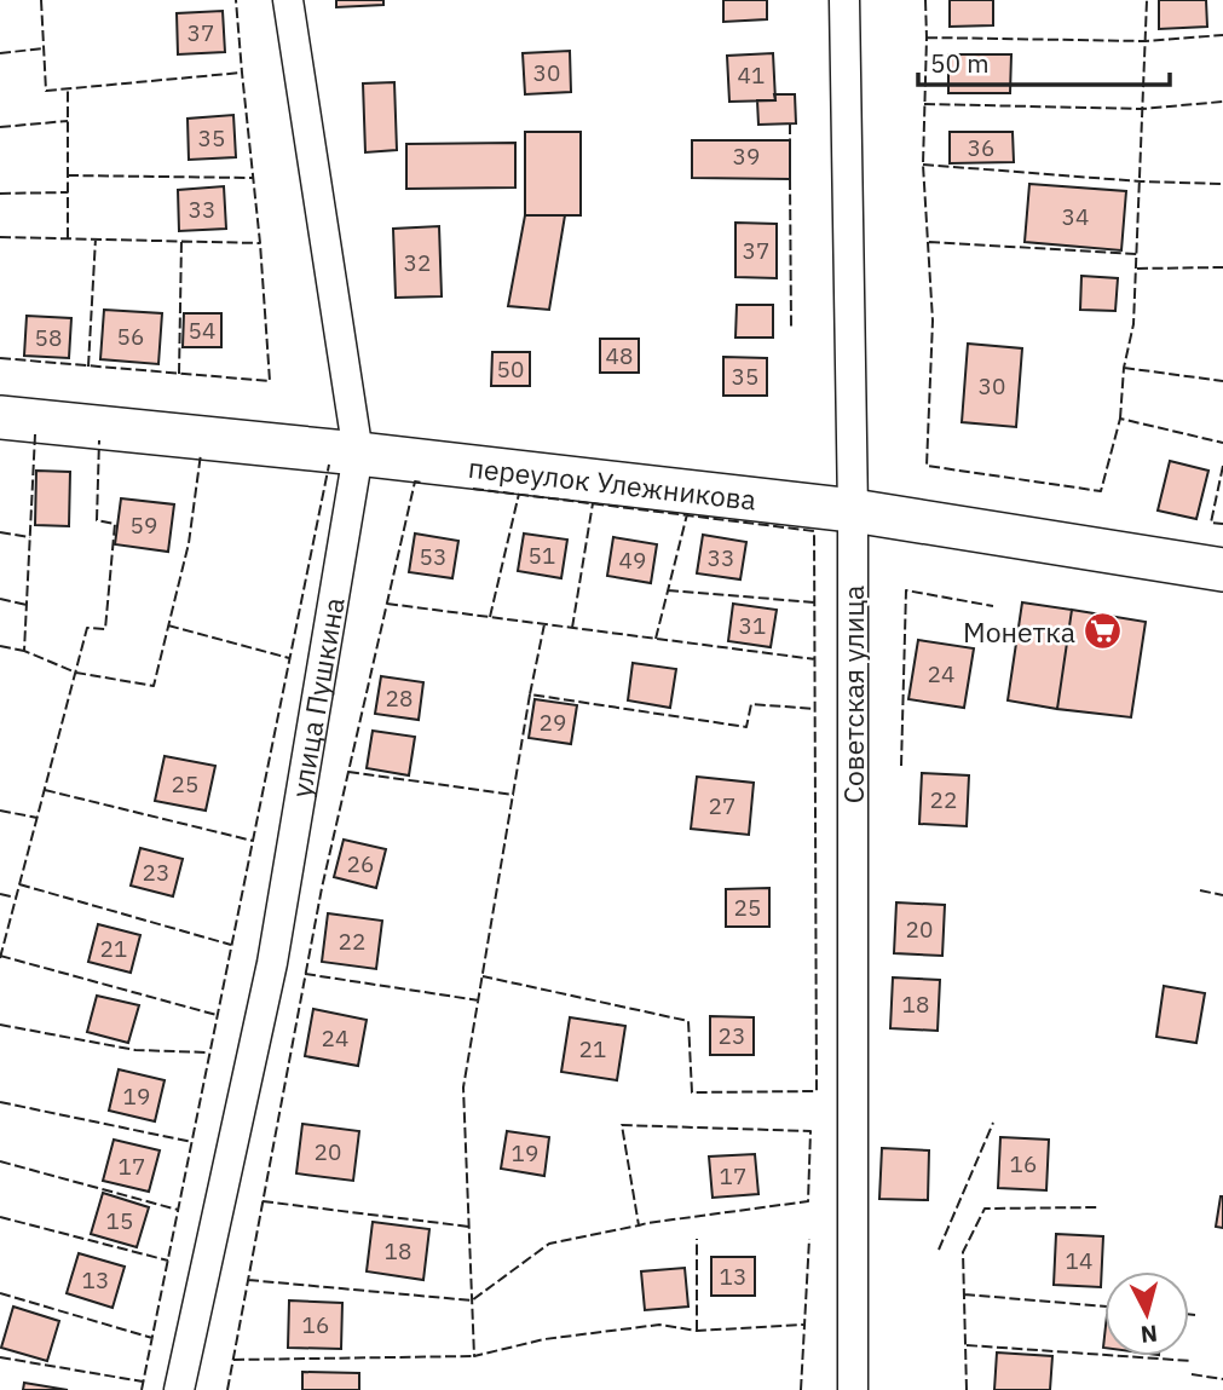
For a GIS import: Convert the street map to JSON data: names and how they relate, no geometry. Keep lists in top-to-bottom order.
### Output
{
  "streets": {
    "main road": ["переулок Улежникова"],
    "street": ["Советская улица", "улица Пушкина"]
  },
  "crossings": [
    ["переулок Улежникова", "Советская улица"],
    ["переулок Улежникова", "улица Пушкина"]
  ],
  "places": {
    "supermarket": ["Монетка"]
  },
  "house_numbers": [
    "37",
    "30",
    "41",
    "35",
    "36",
    "39",
    "33",
    "34",
    "37",
    "32",
    "54",
    "56",
    "58",
    "48",
    "50",
    "35",
    "30",
    "59",
    "51",
    "53",
    "33",
    "49",
    "31",
    "24",
    "28",
    "29",
    "25",
    "22",
    "27",
    "26",
    "23",
    "25",
    "20",
    "22",
    "21",
    "18",
    "23",
    "24",
    "21",
    "19",
    "20",
    "19",
    "16",
    "17",
    "17",
    "15",
    "18",
    "14",
    "13",
    "13",
    "16"
  ],
  "scale_bar": "50 m",
  "north": "bottom"
}
